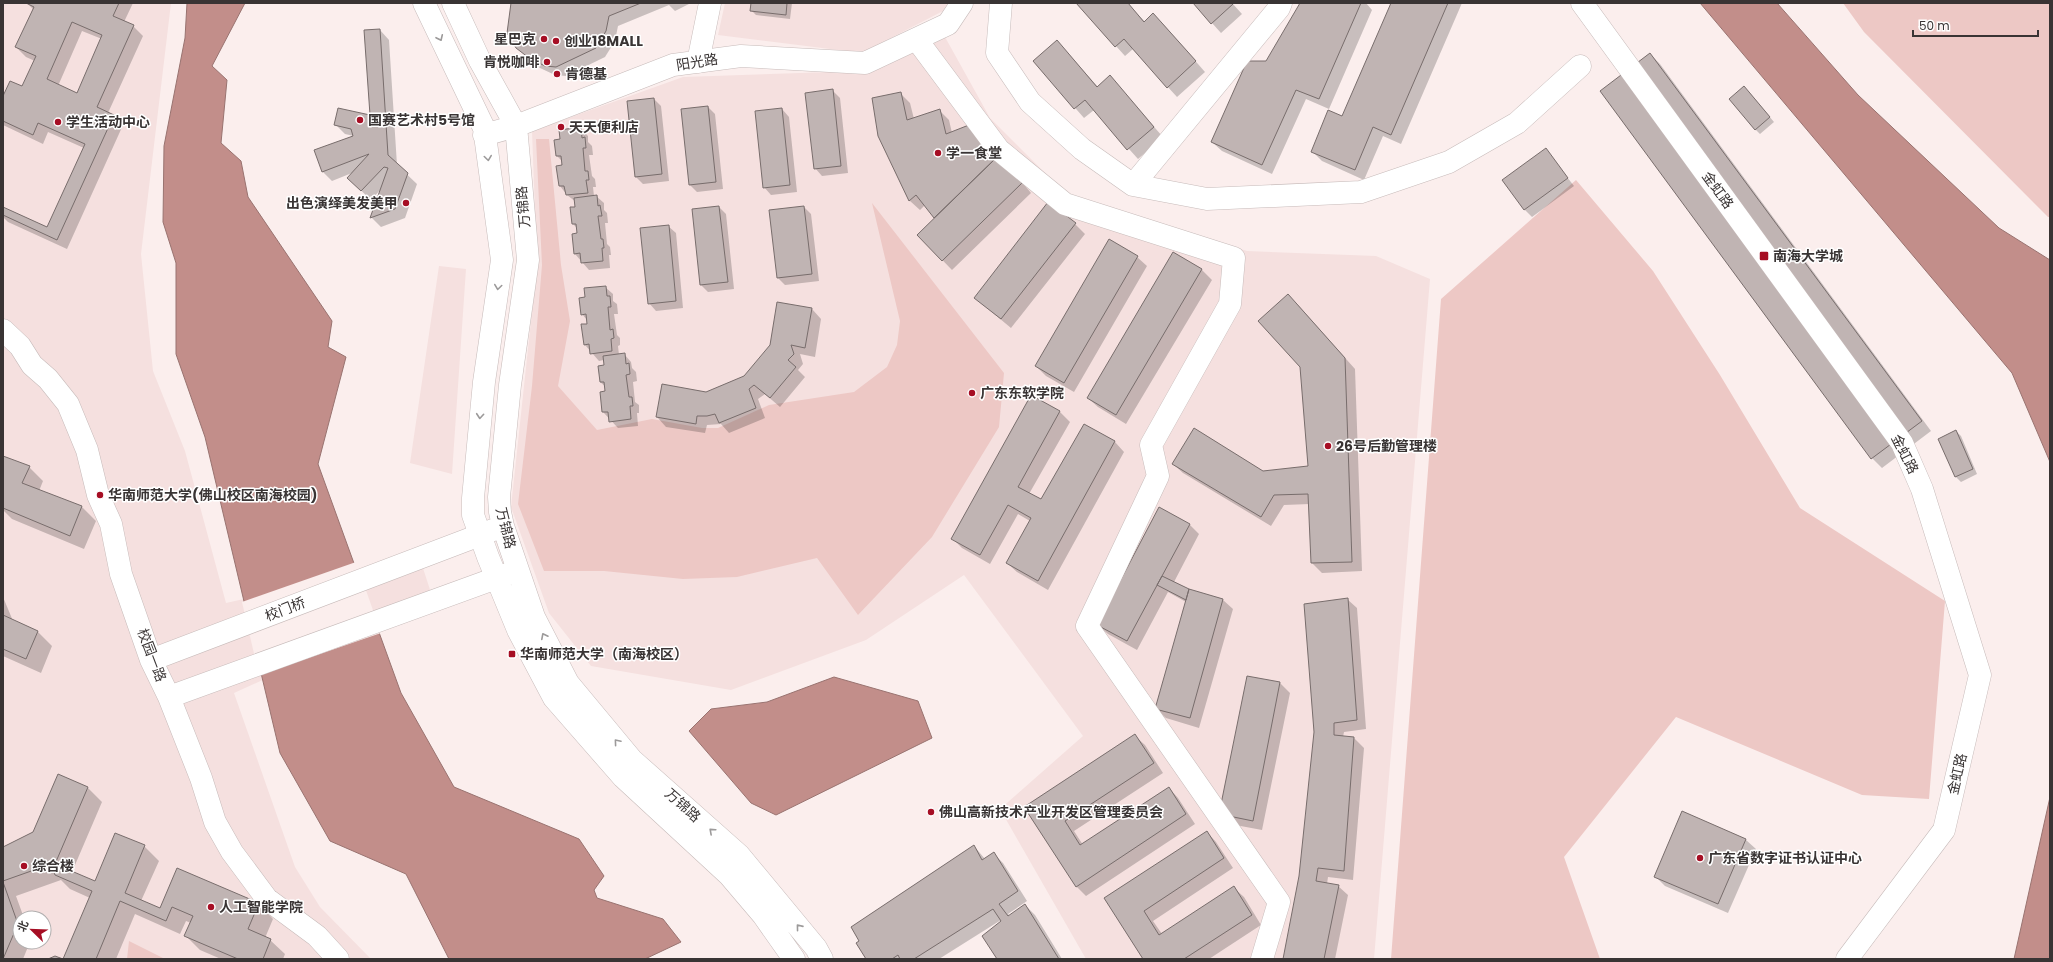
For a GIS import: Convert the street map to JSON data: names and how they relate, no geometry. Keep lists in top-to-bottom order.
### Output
{
  "streets": {
    "street": [
      "阳光路",
      "金虹路",
      "万锦路",
      "校门桥",
      "校园一路"
    ]
  },
  "crossings": [
    ["阳光路", "万锦路"],
    ["万锦路", "校门桥"],
    ["校门桥", "校园一路"]
  ],
  "places": {
    "other": [
      "星巴克",
      "创业18MALL",
      "肯悦咖啡",
      "肯德基",
      "国赛艺术村5号馆",
      "学生活动中心",
      "天天便利店",
      "学一食堂",
      "出色演绎美发美甲",
      "广东东软学院",
      "26号后勤管理楼",
      "华南师范大学(佛山校区南海校园)",
      "佛山高新技术产业开发区管理委员会",
      "广东省数字证书认证中心",
      "综合楼",
      "人工智能学院"
    ],
    "transit": ["南海大学城", "华南师范大学（南海校区）"]
  },
  "scale_bar": "50 m",
  "north": "top left"
}
